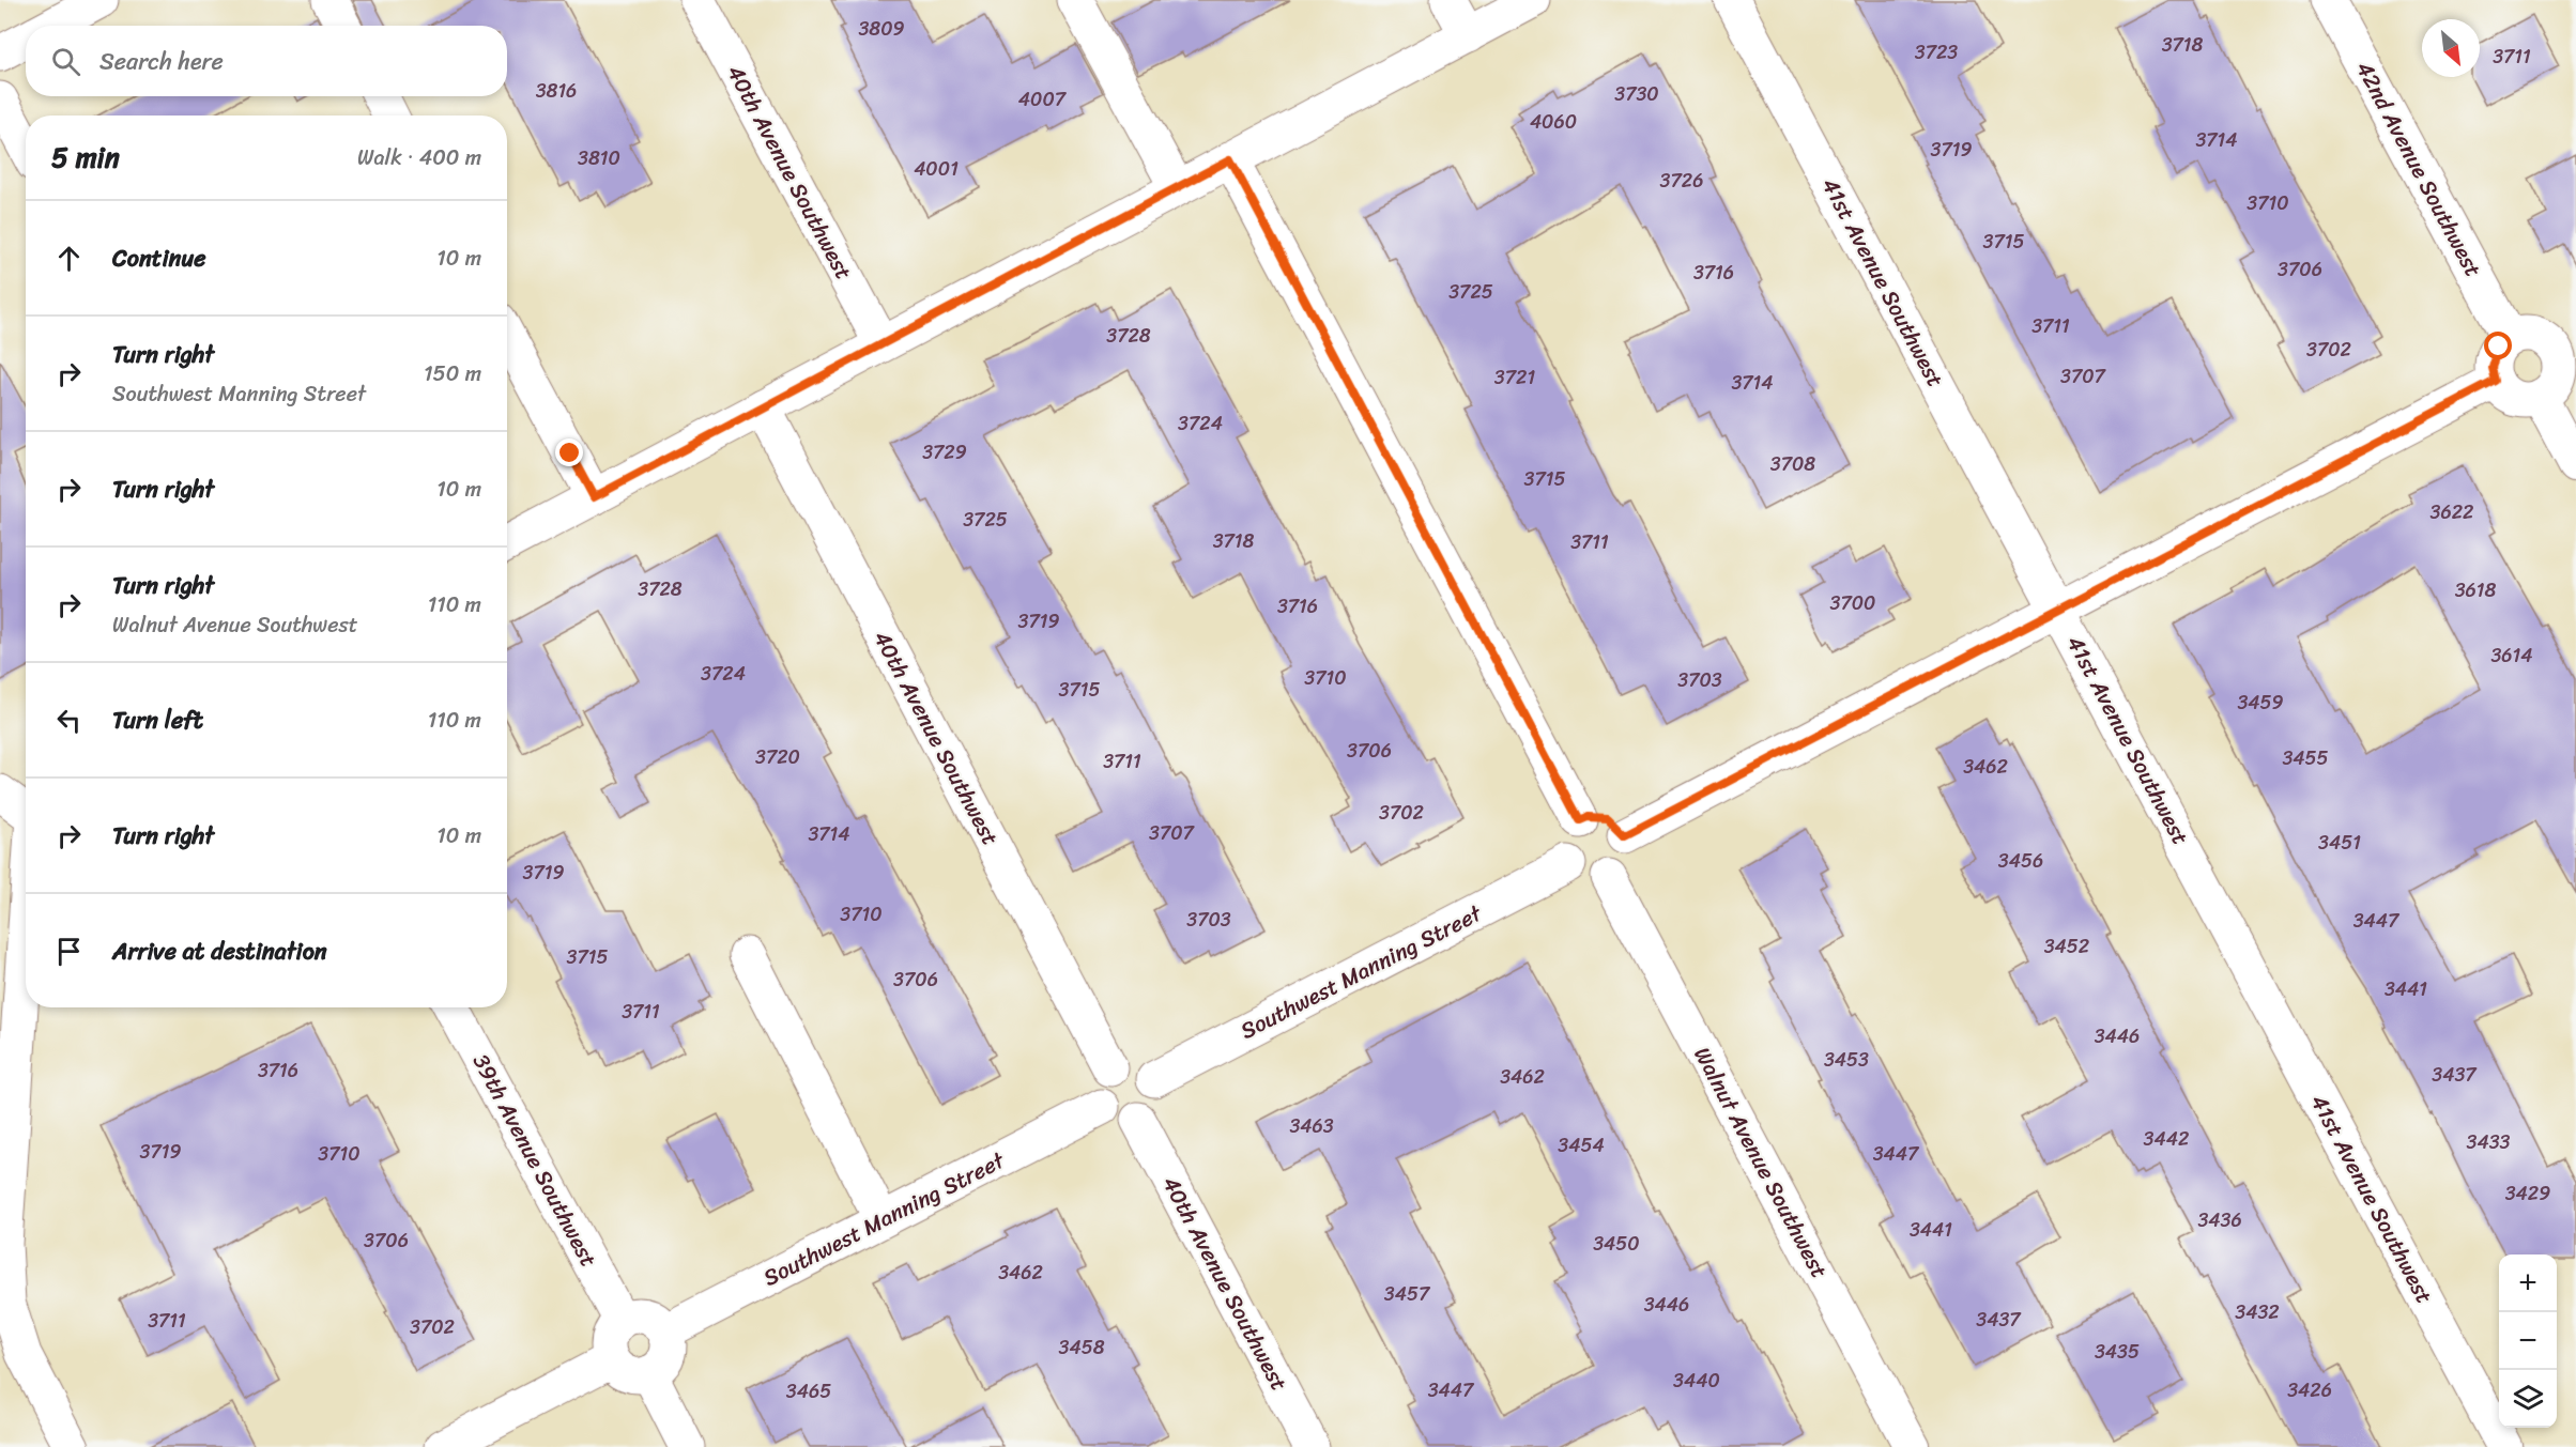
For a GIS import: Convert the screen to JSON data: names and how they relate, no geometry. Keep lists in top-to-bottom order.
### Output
{
  "streets": {
    "street": [
      "42nd Avenue Southwest",
      "40th Avenue Southwest",
      "41st Avenue Southwest",
      "Southwest Manning Street",
      "39th Avenue Southwest",
      "Walnut Avenue Southwest"
    ]
  },
  "crossings": [
    ["40th Avenue Southwest", "Southwest Manning Street"],
    ["Southwest Manning Street", "39th Avenue Southwest"],
    ["Southwest Manning Street", "Walnut Avenue Southwest"]
  ],
  "house_numbers": [
    "3809",
    "3718",
    "3723",
    "3711",
    "3816",
    "3730",
    "4007",
    "4060",
    "3714",
    "3719",
    "3810",
    "4001",
    "3726",
    "3710",
    "3715",
    "3706",
    "3716",
    "3725",
    "3711",
    "3728",
    "3702",
    "3707",
    "3721",
    "3714",
    "3724",
    "3729",
    "3708",
    "3715",
    "3622",
    "3725",
    "3718",
    "3711",
    "3728",
    "3618",
    "3700",
    "3716",
    "3719",
    "3614",
    "3724",
    "3710",
    "3703",
    "3715",
    "3459",
    "3706",
    "3720",
    "3455",
    "3711",
    "3462",
    "3702",
    "3707",
    "3714",
    "3451",
    "3456",
    "3719",
    "3710",
    "3703",
    "3447",
    "3452",
    "3715",
    "3706",
    "3441",
    "3711",
    "3446",
    "3453",
    "3716",
    "3437",
    "3462",
    "3463",
    "3442",
    "3433",
    "3454",
    "3719",
    "3710",
    "3447",
    "3429",
    "3436",
    "3441",
    "3706",
    "3450",
    "3462",
    "3457",
    "3446",
    "3432",
    "3437",
    "3711",
    "3702",
    "3458",
    "3435",
    "3440",
    "3447",
    "3426",
    "3465"
  ],
  "north": "bottom right",
  "page": {
    "search": "Search here",
    "heading": ["5 min", "Walk · 400 m"],
    "list": [
      ["Continue", "10 m"],
      ["Turn right", "Southwest Manning Street", "150 m"],
      ["Turn right", "10 m"],
      ["Turn right", "Walnut Avenue Southwest", "110 m"],
      ["Turn left", "110 m"],
      ["Turn right", "10 m"],
      "Arrive at destination"
    ],
    "map_buttons": ["+", "−"]
  }
}
